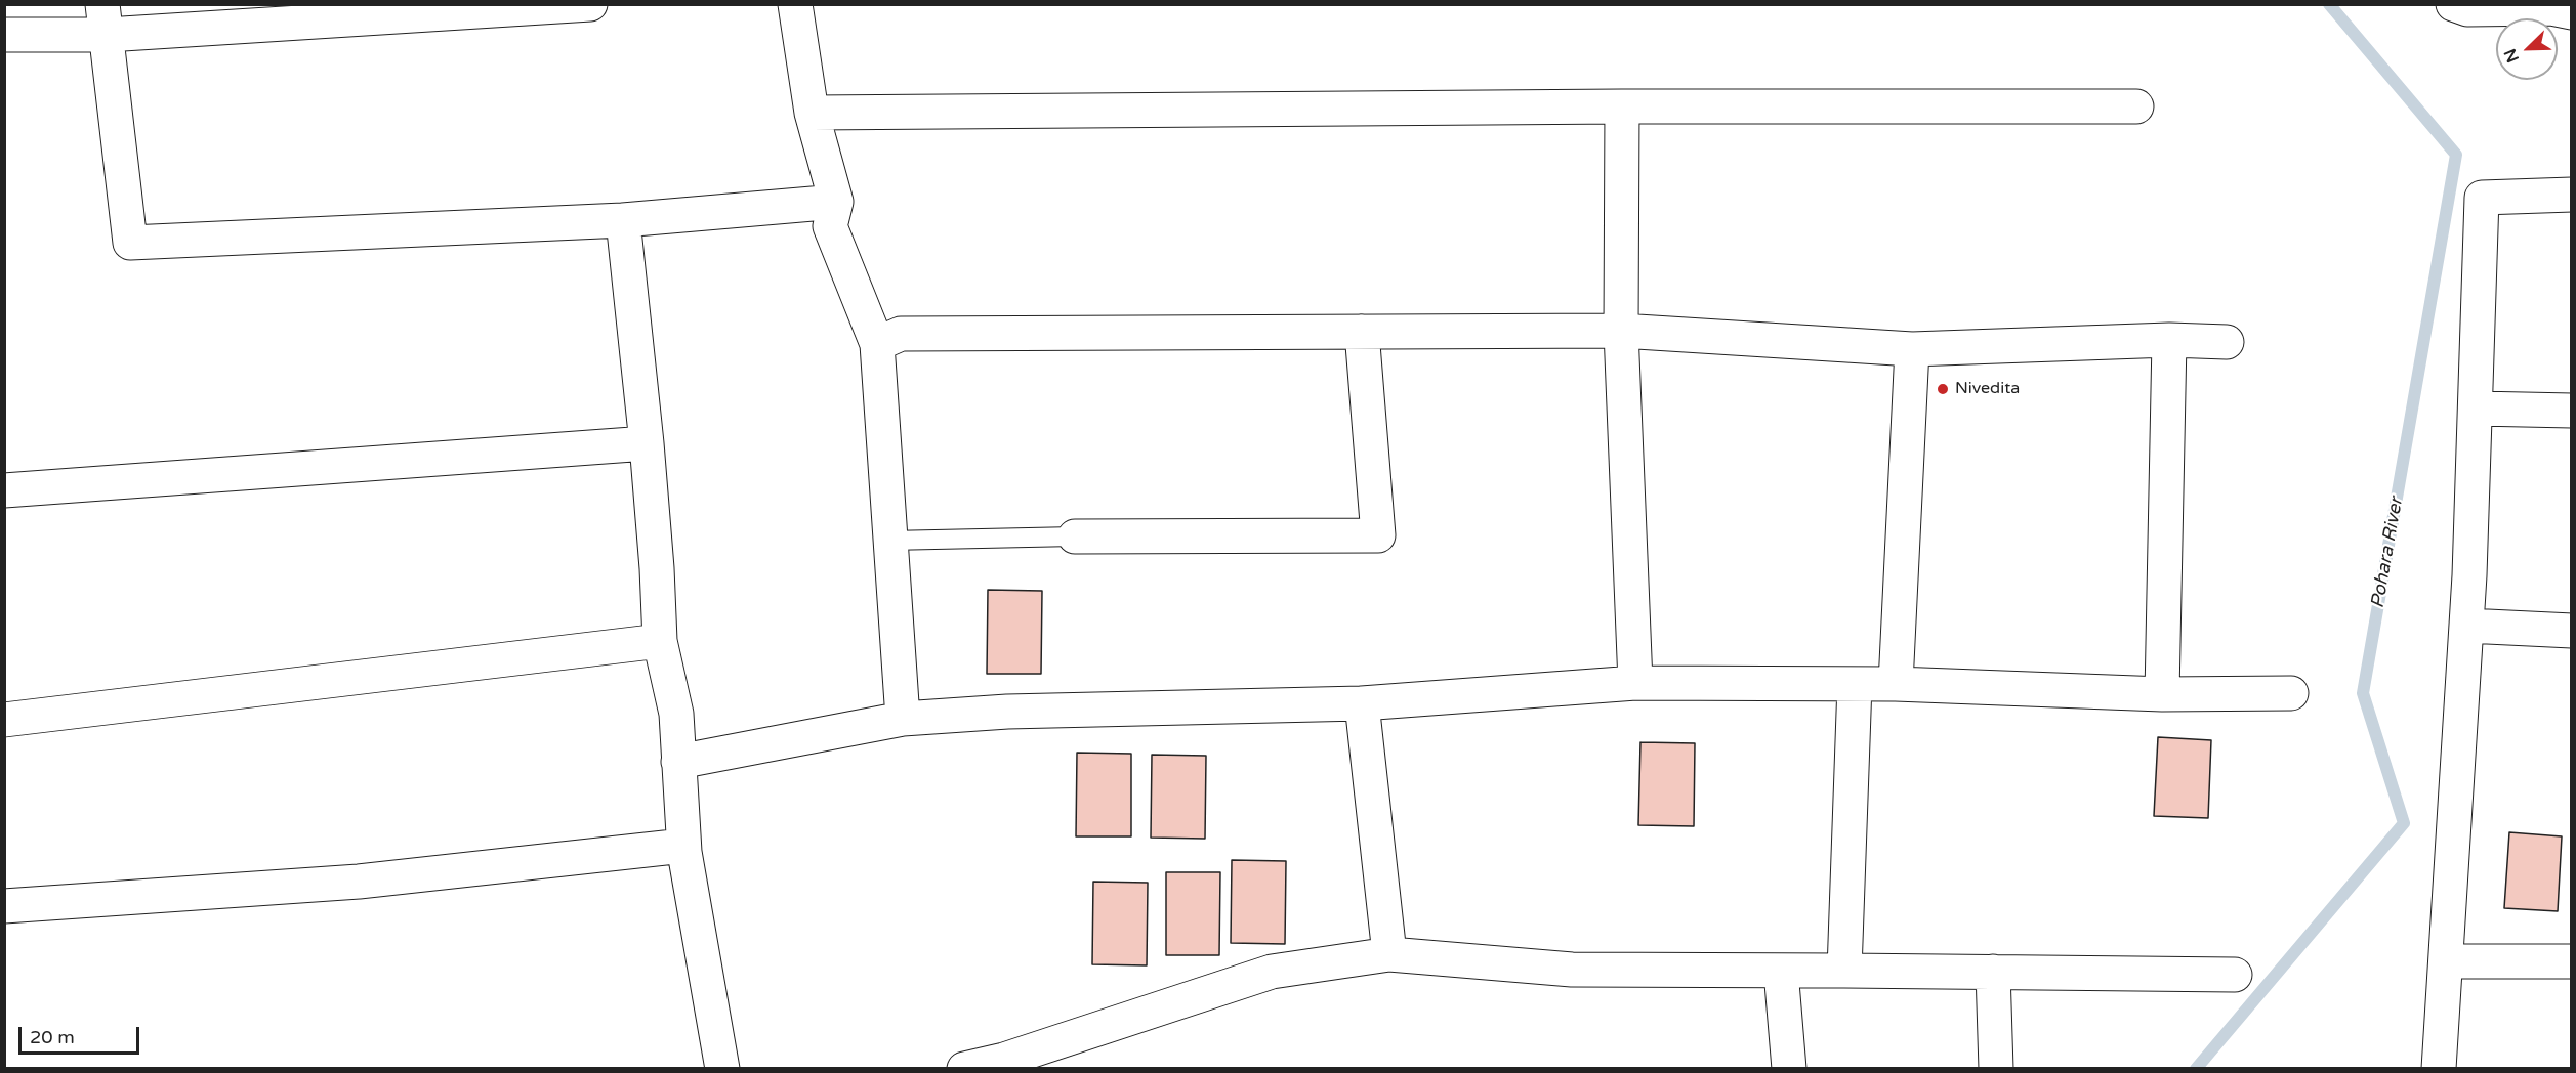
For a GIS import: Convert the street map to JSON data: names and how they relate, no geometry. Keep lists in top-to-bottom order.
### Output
{
  "water": ["Pohara River"],
  "places": ["Nivedita"],
  "scale_bar": "20 m",
  "north": "bottom left"
}
